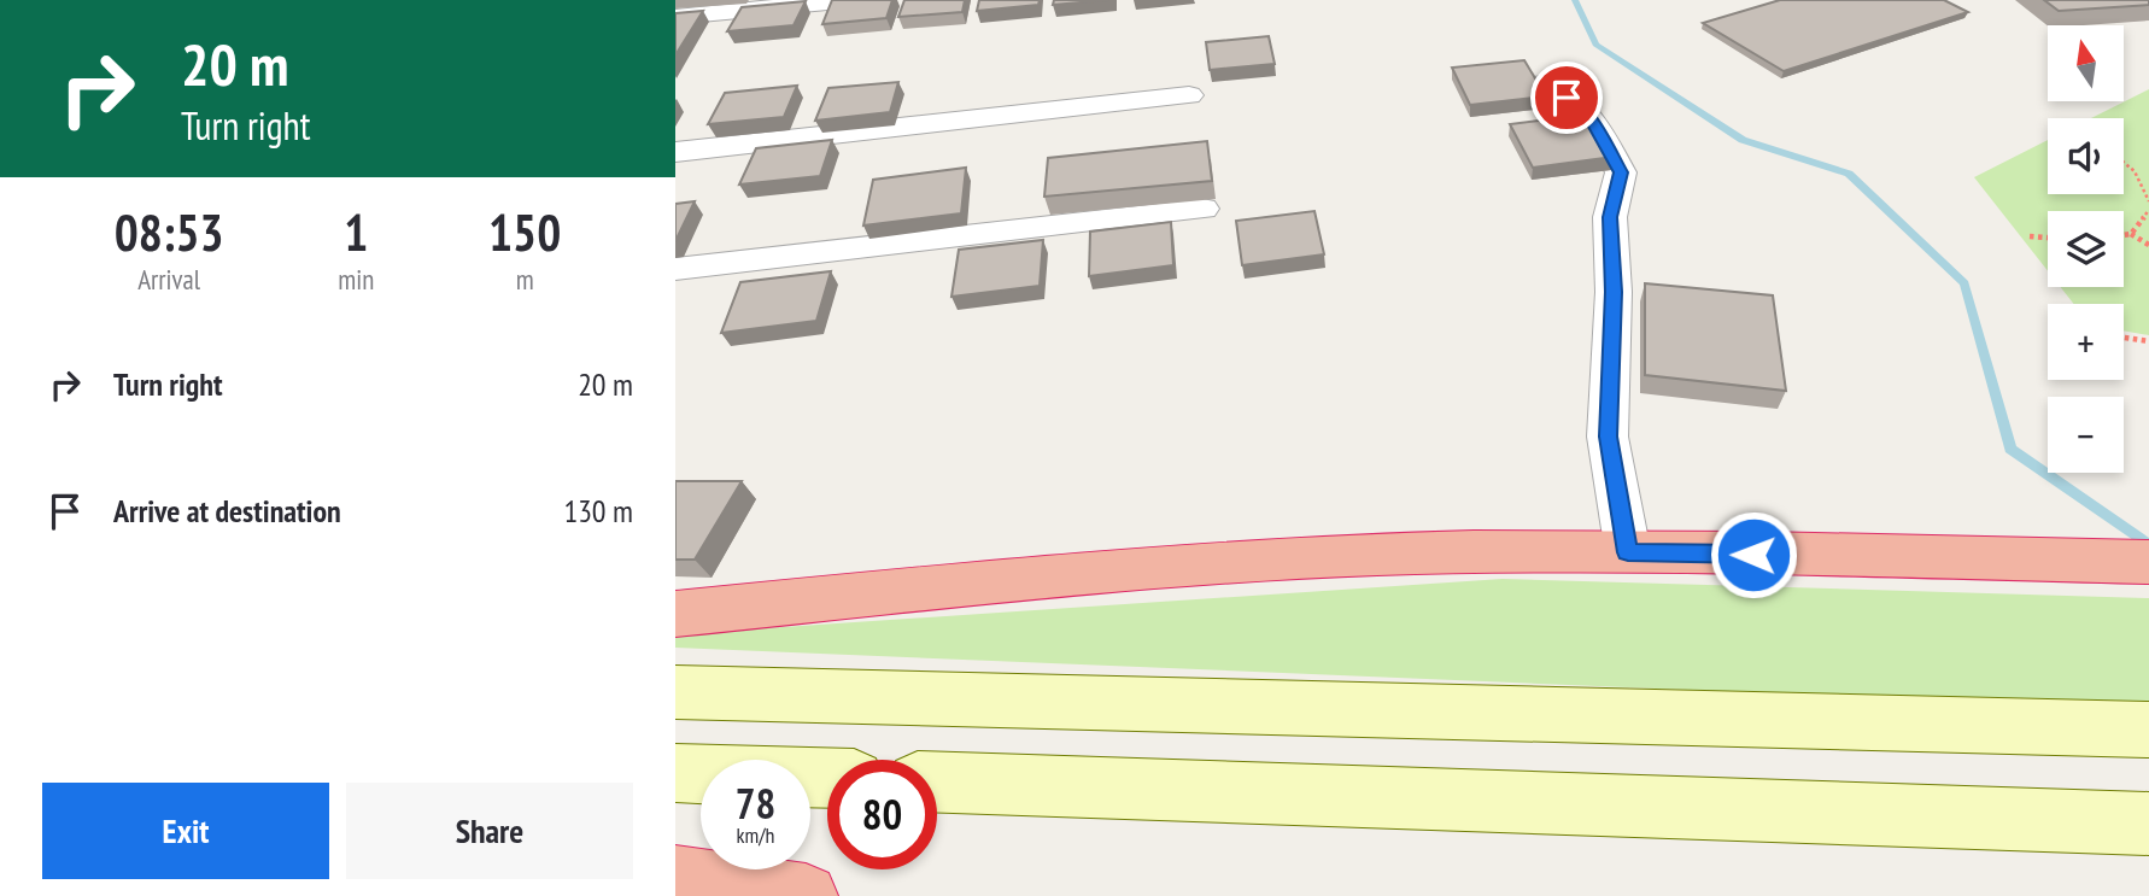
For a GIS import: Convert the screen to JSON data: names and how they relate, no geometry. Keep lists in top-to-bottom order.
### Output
{
  "north": "top",
  "page": {
    "turn": ["20 m", "Turn right"],
    "map_buttons": ["+", "−"],
    "eta": [
      "08:53",
      "Arrival",
      "1",
      "min",
      "150",
      "m"
    ],
    "list": [
      {
        "name": "Turn right",
        "value": "20 m"
      },
      {
        "name": "Arrive at destination",
        "value": "130 m"
      }
    ],
    "speed": "78 km/h",
    "limit": "80",
    "buttons": ["Exit", "Share"]
  }
}
